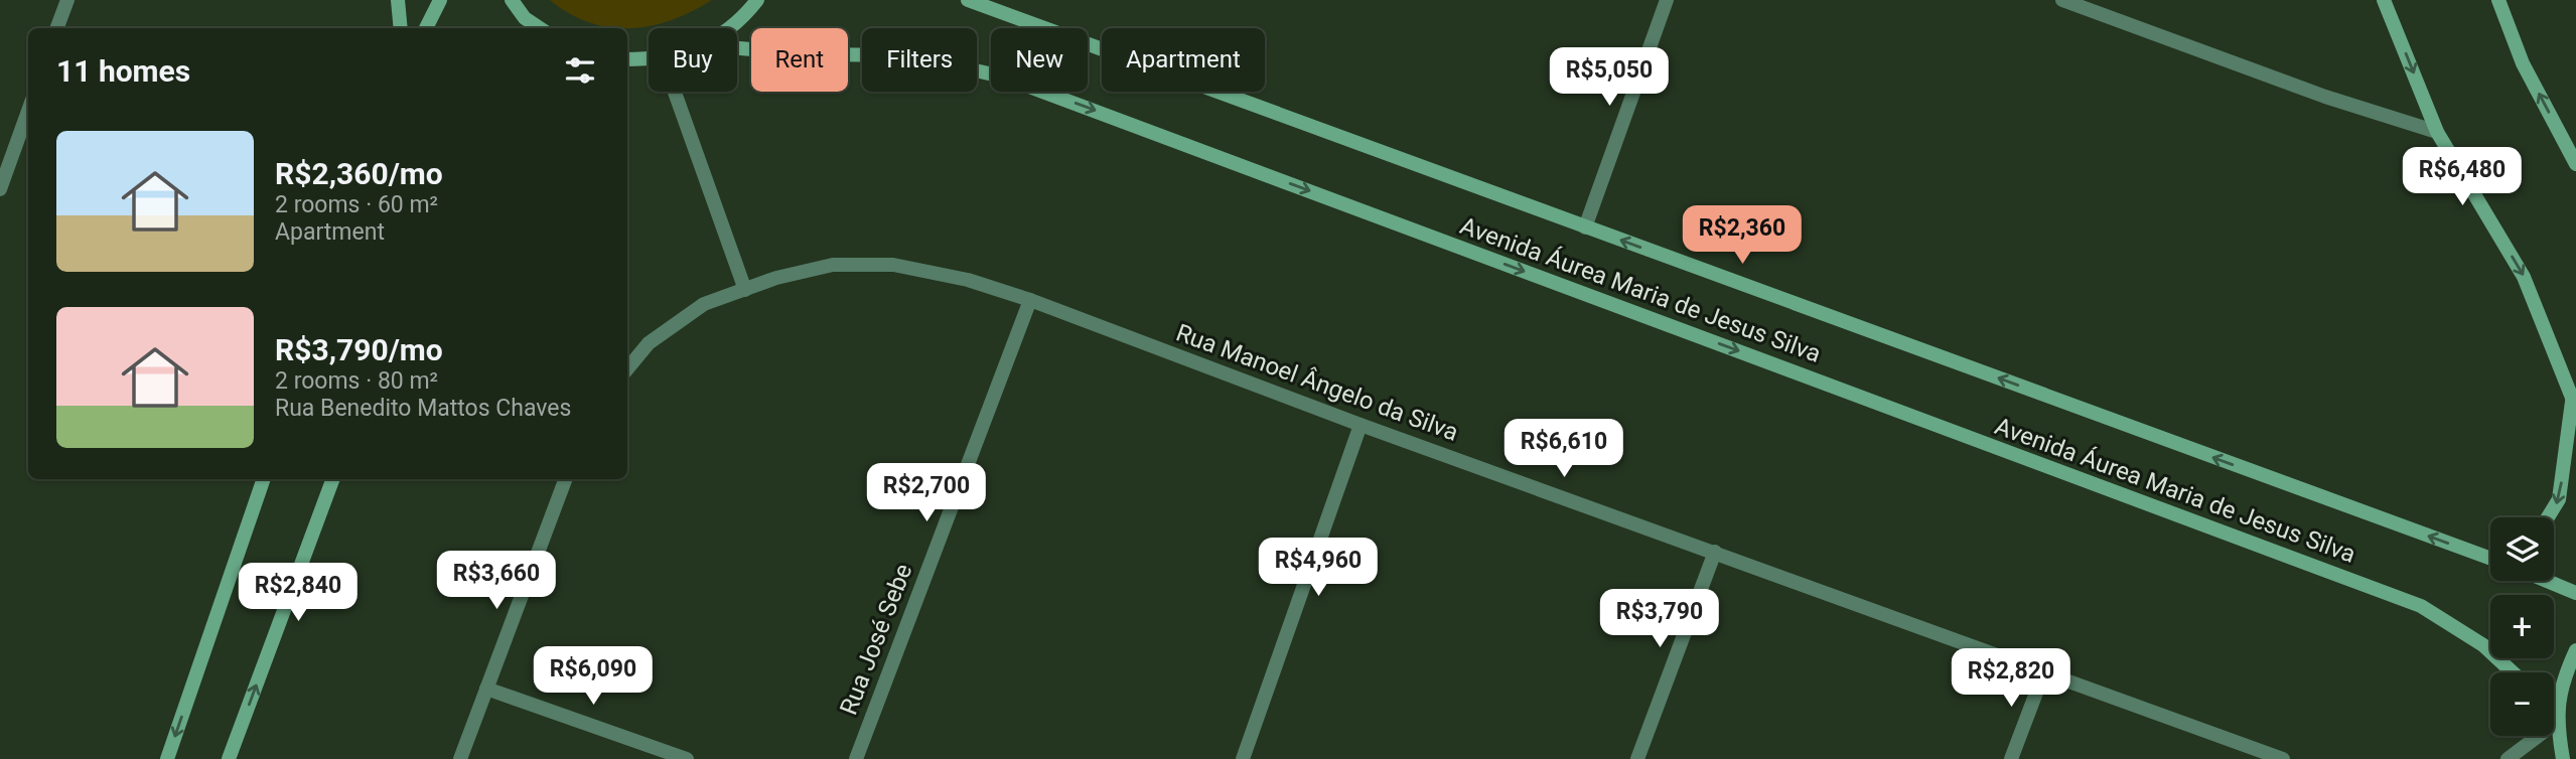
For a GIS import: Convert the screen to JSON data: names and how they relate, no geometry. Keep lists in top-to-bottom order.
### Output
{
  "streets": {
    "street": ["Avenida Áurea Maria de Jesus Silva", "Rua Manoel Ângelo da Silva", "Rua José Sebe"]
  },
  "crossings": [
    ["Rua Manoel Ângelo da Silva", "Rua José Sebe"]
  ],
  "page": {
    "chip": [
      "Buy",
      "Rent",
      "Filters",
      "New",
      "Apartment"
    ],
    "heading": "11 homes",
    "price": [
      "R$5,050",
      "R$6,480",
      "R$2,360",
      "R$6,610",
      "R$2,700",
      "R$4,960",
      "R$3,660",
      "R$2,840",
      "R$3,790",
      "R$6,090",
      "R$2,820"
    ],
    "list": [
      {
        "name": "R$2,360/mo",
        "note": "2 rooms · 60 m² · Apartment"
      },
      {
        "name": "R$3,790/mo",
        "note": "2 rooms · 80 m² · Rua Benedito Mattos Chaves"
      }
    ],
    "map_buttons": ["+", "−"]
  }
}
